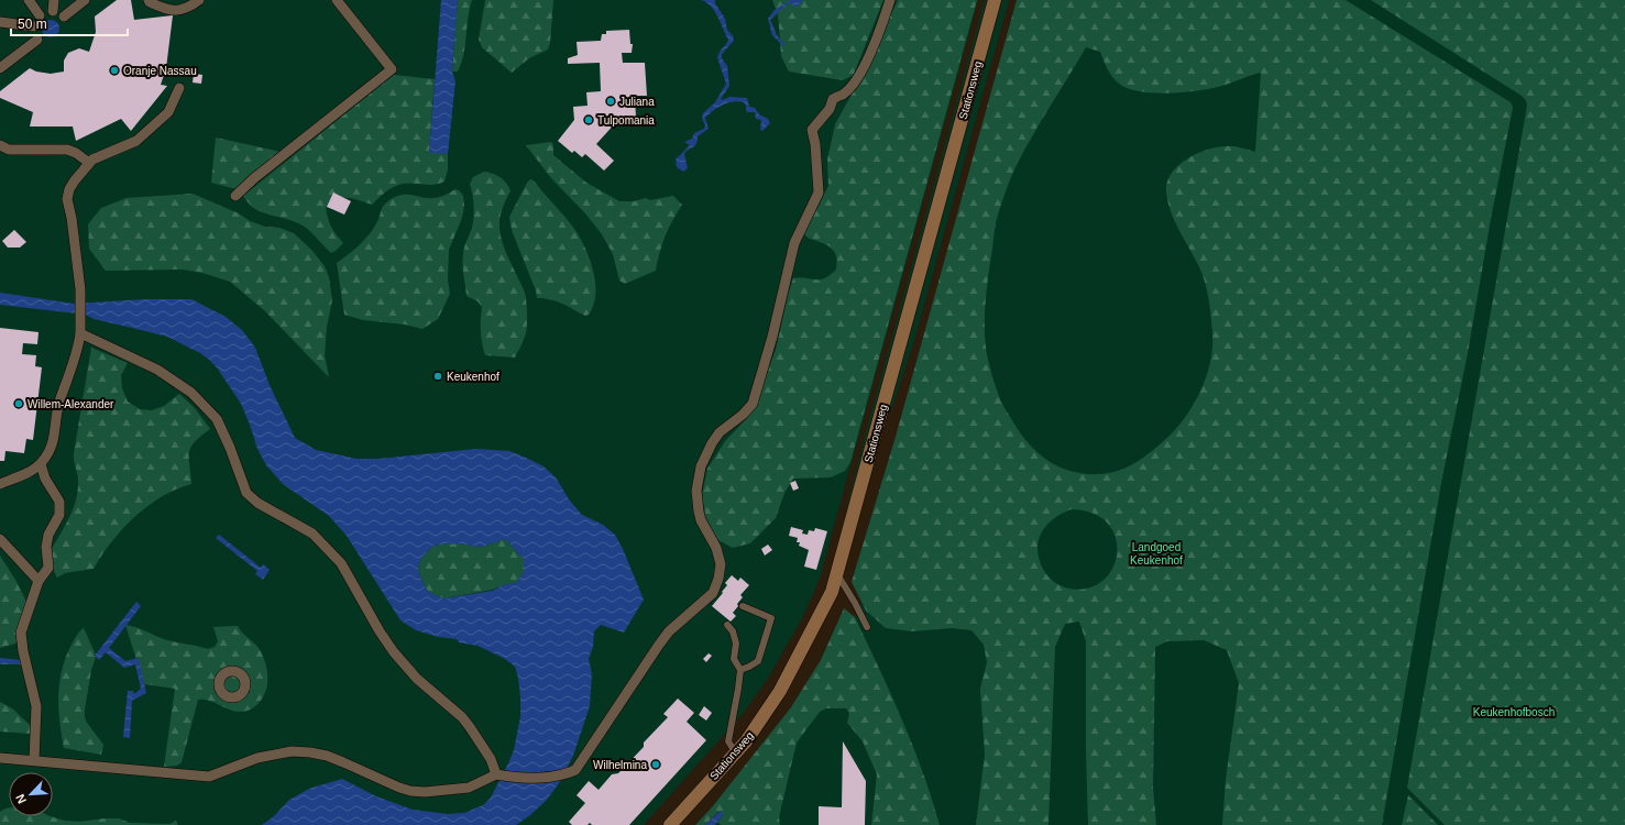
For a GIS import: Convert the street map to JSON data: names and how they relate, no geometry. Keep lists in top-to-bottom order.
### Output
{
  "streets": {
    "main road": ["Stationsweg"]
  },
  "parks": ["Landgoed Keukenhof", "Keukenhofbosch"],
  "places": [
    "Oranje Nassau",
    "Juliana",
    "Tulpomania",
    "Keukenhof",
    "Willem-Alexander",
    "Wilhelmina"
  ],
  "scale_bar": "50 m",
  "north": "bottom left"
}
